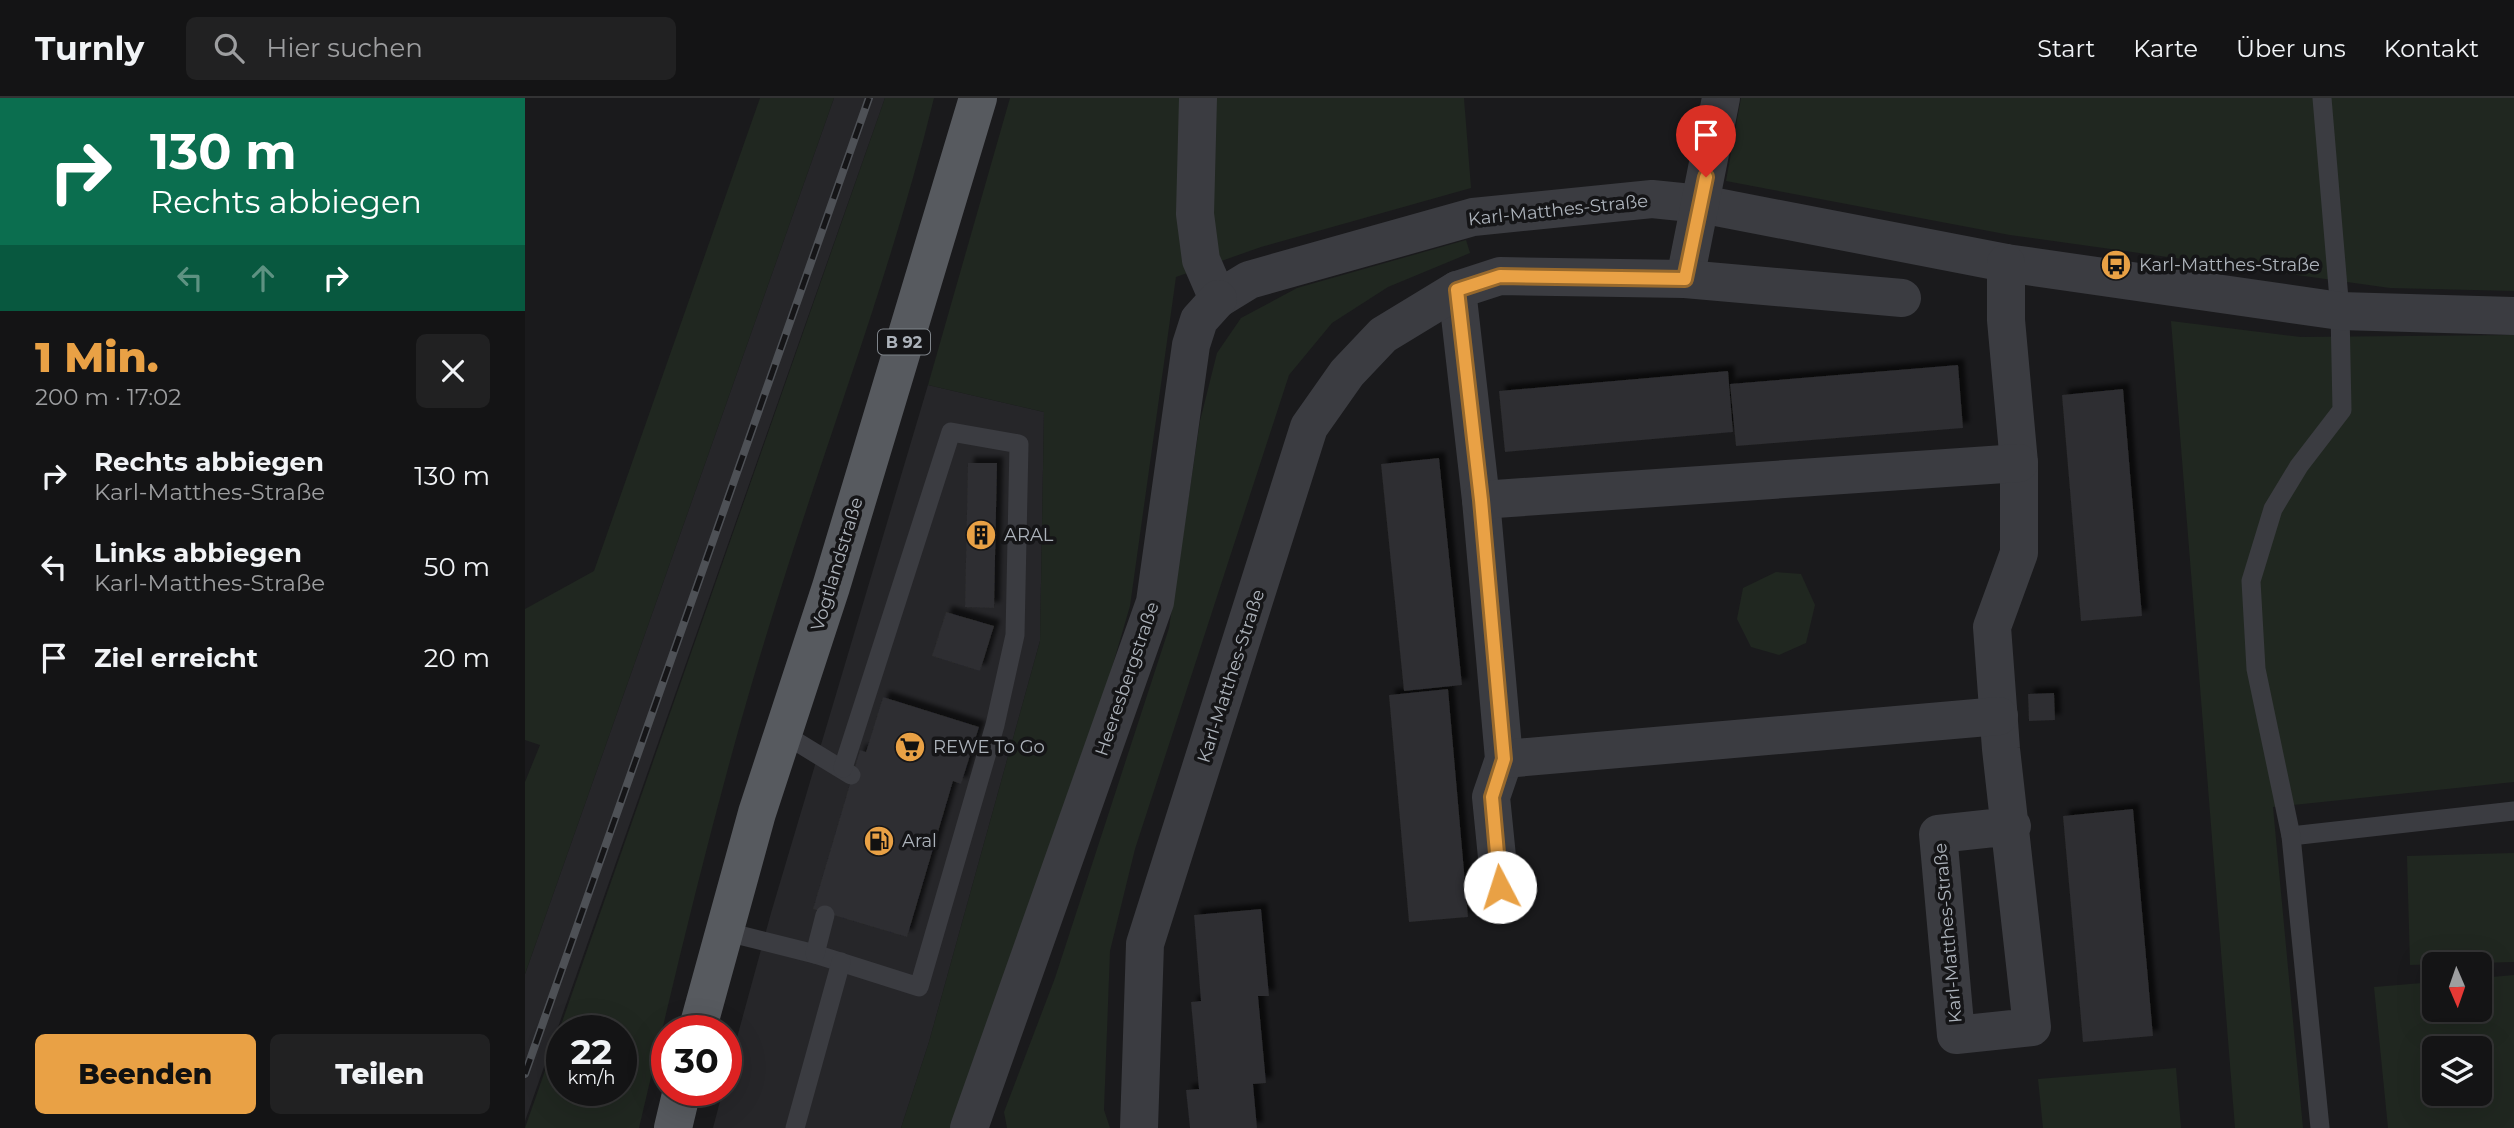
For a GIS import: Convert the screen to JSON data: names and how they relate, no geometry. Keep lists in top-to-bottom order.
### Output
{
  "streets": {
    "main road": ["B 92", "Vogtlandstraße"],
    "street": ["Karl-Matthes-Straße", "Heeresbergstraße"]
  },
  "crossings": [
    ["Karl-Matthes-Straße", "Heeresbergstraße"]
  ],
  "places": {
    "bus stop": ["Karl-Matthes-Straße"],
    "building": ["ARAL"],
    "supermarket": ["REWE To Go"],
    "fuel station": ["Aral"]
  },
  "north": "bottom",
  "page": {
    "header": "Turnly",
    "search": "Hier suchen",
    "nav": [
      "Start",
      "Karte",
      "Über uns",
      "Kontakt"
    ],
    "turn": ["130 m", "Rechts abbiegen"],
    "heading": ["1 Min.", "200 m · 17:02"],
    "list": [
      {
        "name": "Rechts abbiegen",
        "note": "Karl-Matthes-Straße",
        "value": "130 m"
      },
      {
        "name": "Links abbiegen",
        "note": "Karl-Matthes-Straße",
        "value": "50 m"
      },
      {
        "name": "Ziel erreicht",
        "value": "20 m"
      }
    ],
    "speed": "22 km/h",
    "limit": "30",
    "buttons": ["Beenden", "Teilen"]
  }
}
